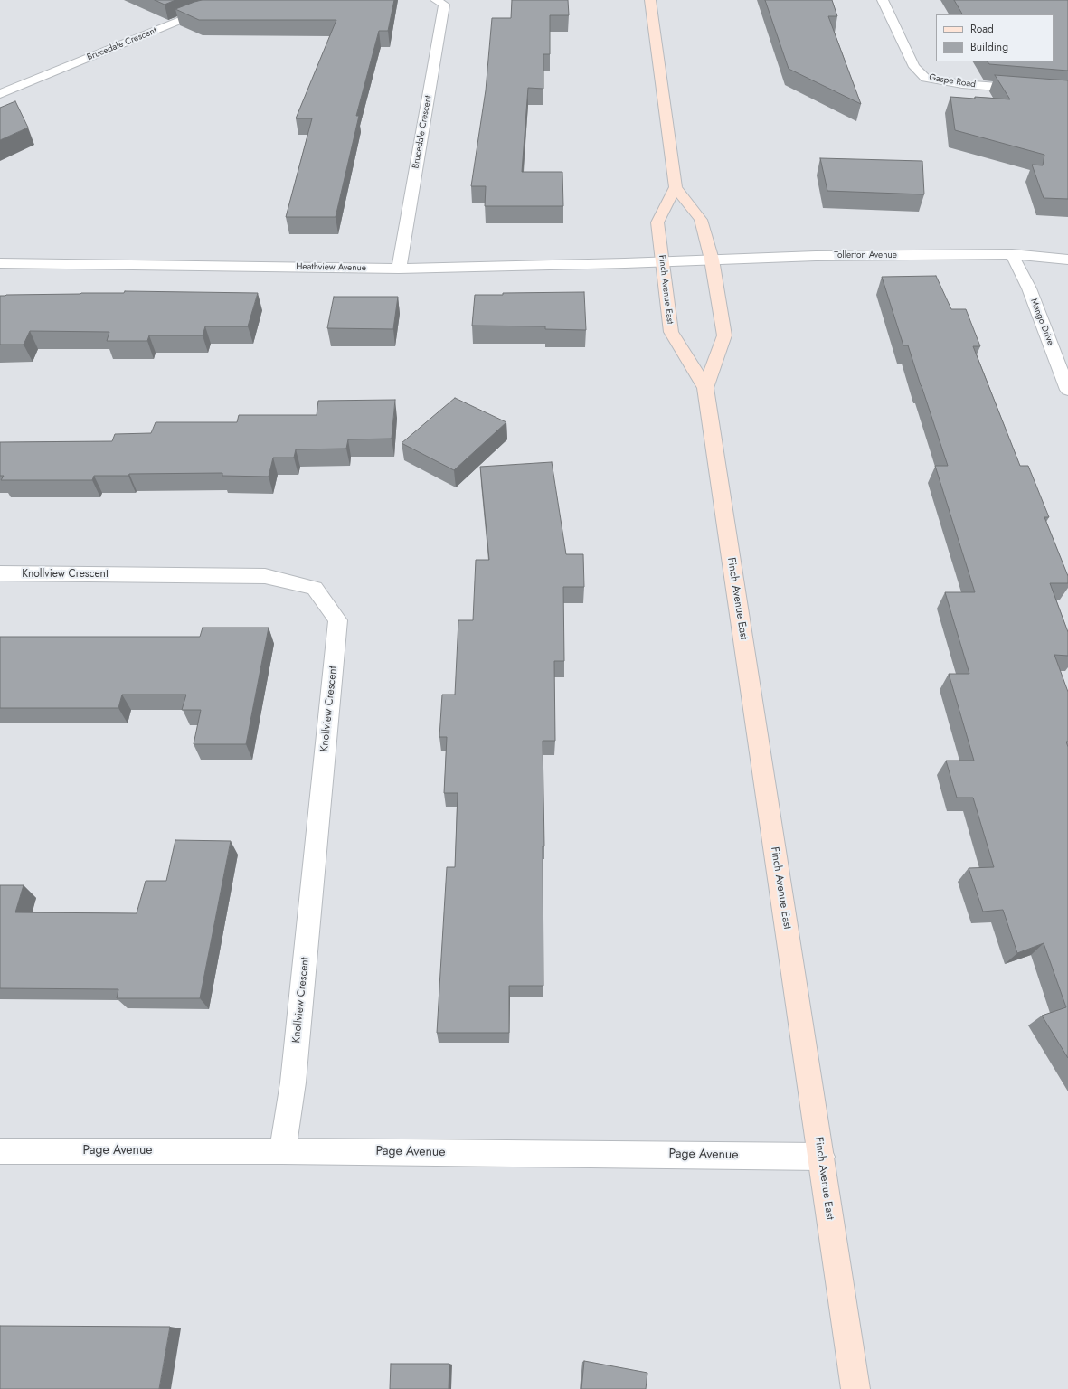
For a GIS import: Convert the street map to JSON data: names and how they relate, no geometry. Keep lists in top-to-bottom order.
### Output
{
  "streets": {
    "main road": ["Finch Avenue East"],
    "street": [
      "Brucedale Crescent",
      "Gaspe Road",
      "Tollerton Avenue",
      "Heathview Avenue",
      "Mango Drive",
      "Knollview Crescent",
      "Page Avenue"
    ]
  },
  "crossings": [
    ["Brucedale Crescent", "Heathview Avenue"],
    ["Tollerton Avenue", "Heathview Avenue"],
    ["Tollerton Avenue", "Finch Avenue East"],
    ["Tollerton Avenue", "Mango Drive"],
    ["Heathview Avenue", "Finch Avenue East"],
    ["Finch Avenue East", "Page Avenue"],
    ["Knollview Crescent", "Page Avenue"]
  ],
  "legend": ["Road", "Building"]
}
